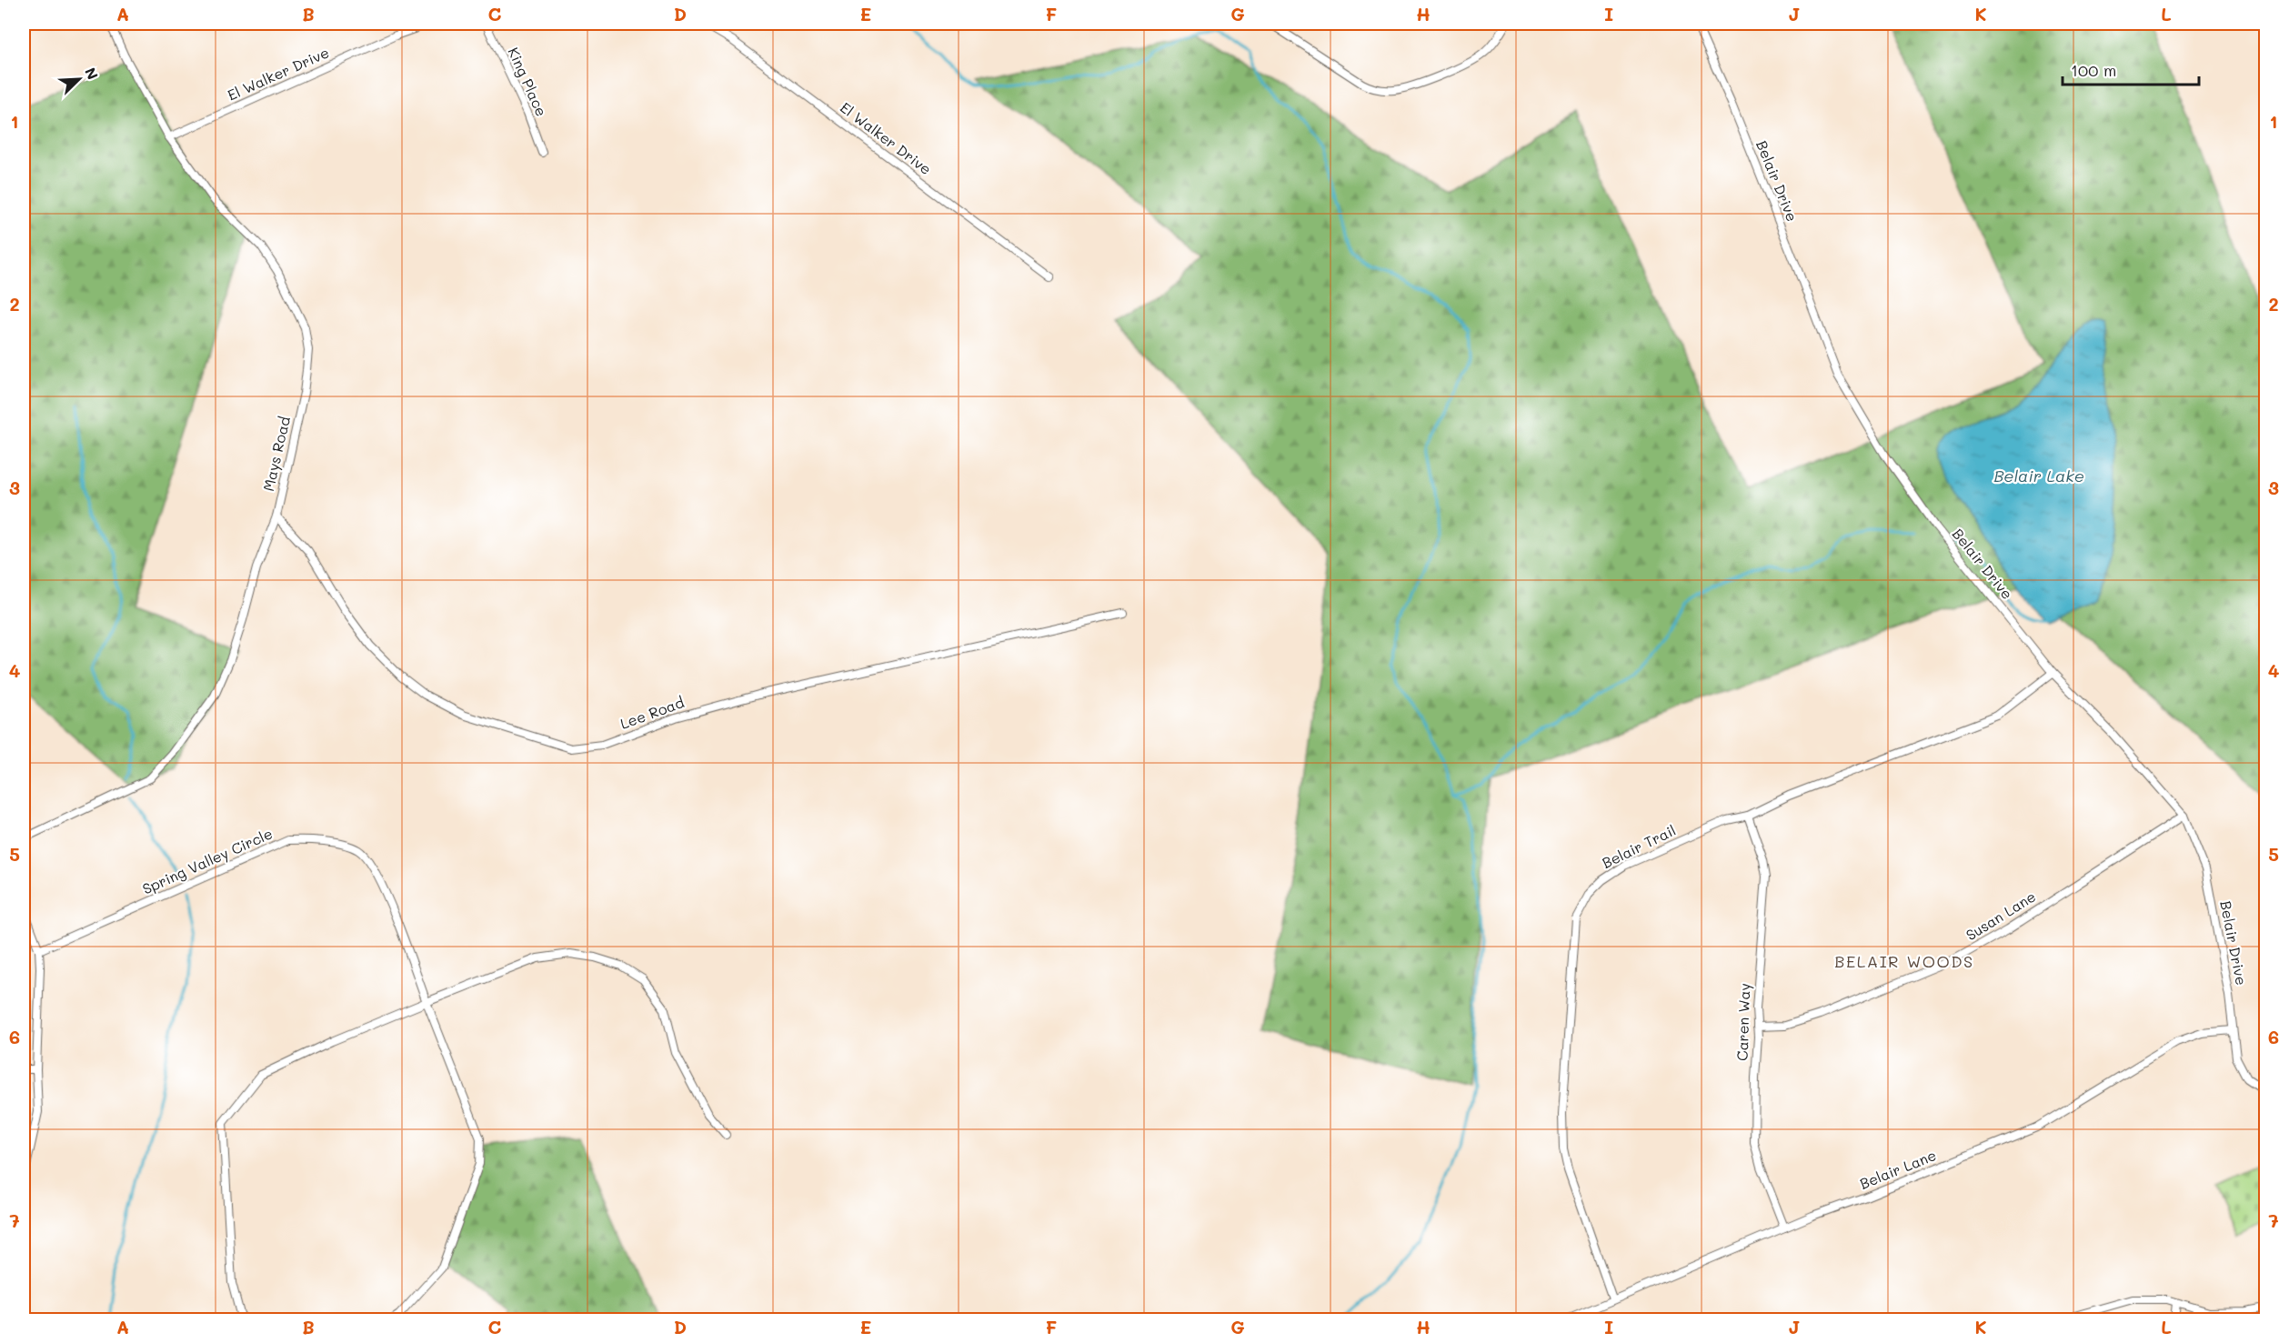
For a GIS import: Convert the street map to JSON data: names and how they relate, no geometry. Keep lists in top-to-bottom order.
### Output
{
  "streets": {
    "street": [
      "El Walker Drive",
      "King Place",
      "Belair Drive",
      "Mays Road",
      "Lee Road",
      "Belair Trail",
      "Spring Valley Circle",
      "Susan Lane",
      "Caren Way",
      "Belair Lane"
    ]
  },
  "crossings": [
    ["El Walker Drive", "Mays Road"],
    ["Belair Drive", "Belair Trail"],
    ["Belair Drive", "Susan Lane"],
    ["Belair Drive", "Belair Lane"],
    ["Mays Road", "Lee Road"],
    ["Belair Trail", "Caren Way"],
    ["Belair Trail", "Belair Lane"],
    ["Susan Lane", "Caren Way"],
    ["Caren Way", "Belair Lane"]
  ],
  "districts": ["BELAIR WOODS"],
  "water": ["Belair Lake"],
  "scale_bar": "100 m",
  "north": "top right",
  "grid": {
    "columns": [
      "A",
      "B",
      "C",
      "D",
      "E",
      "F",
      "G",
      "H",
      "I",
      "J",
      "K",
      "L"
    ],
    "rows": [
      "1",
      "2",
      "3",
      "4",
      "5",
      "6",
      "7"
    ]
  }
}
